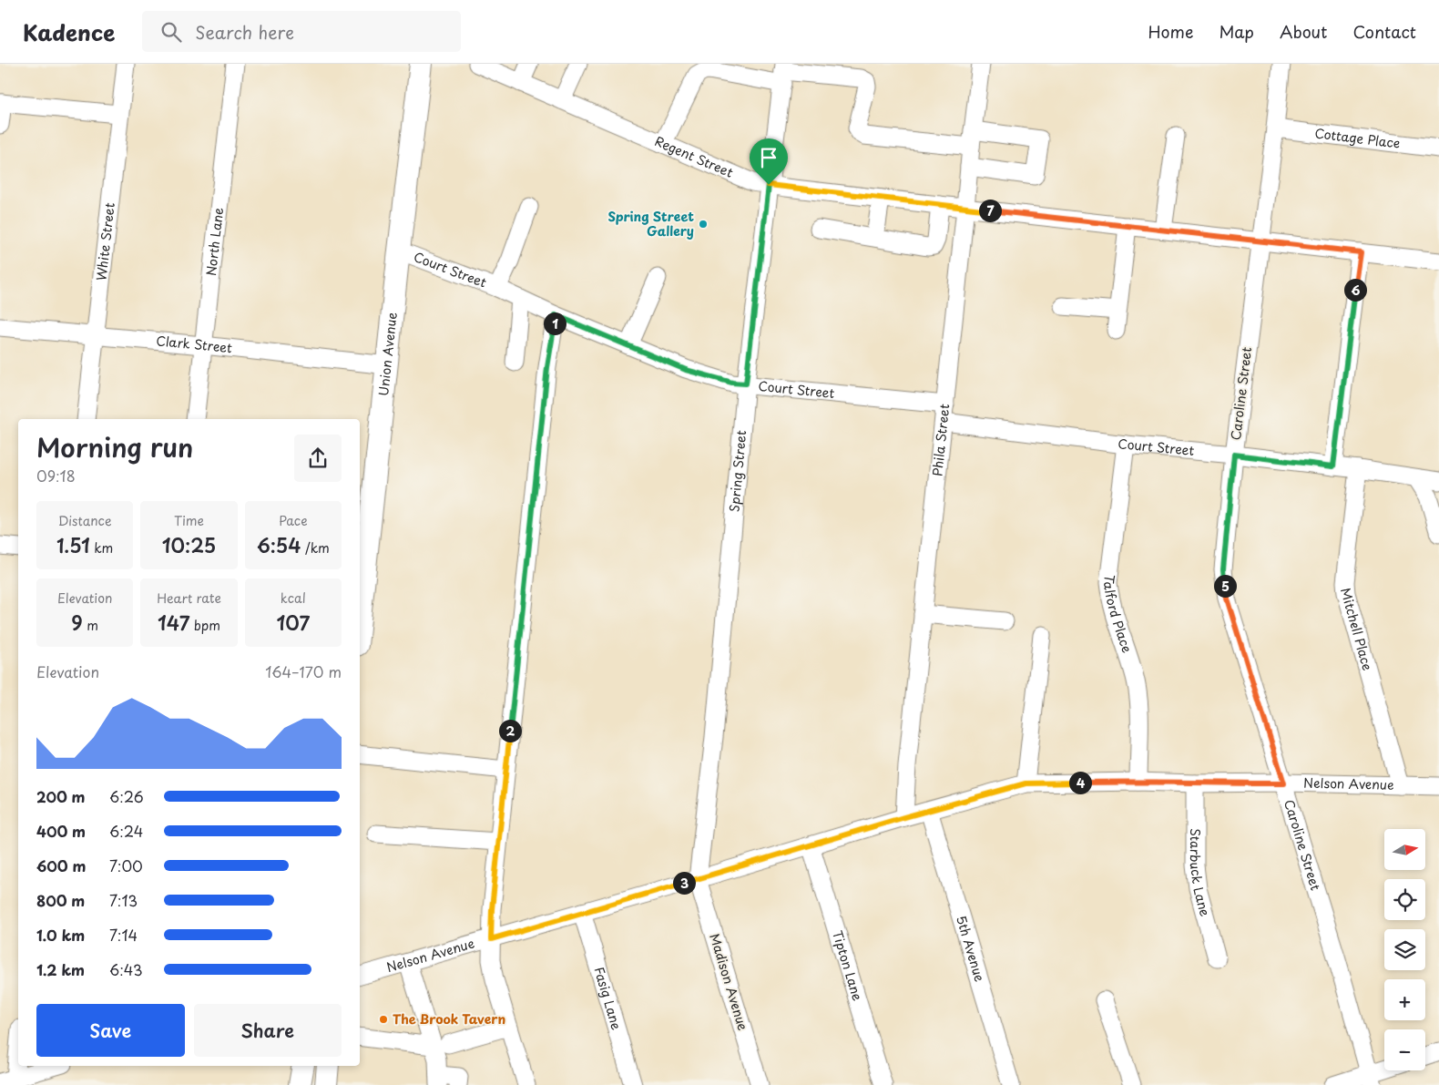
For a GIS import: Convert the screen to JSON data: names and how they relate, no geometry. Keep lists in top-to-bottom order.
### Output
{
  "streets": {
    "main road": ["Union Avenue"],
    "street": [
      "Cottage Place",
      "Regent Street",
      "White Street",
      "North Lane",
      "Court Street",
      "Clark Street",
      "Caroline Street",
      "Phila Street",
      "Spring Street",
      "Talford Place",
      "Mitchell Place",
      "Nelson Avenue",
      "Starbuck Lane",
      "5th Avenue",
      "Tipton Lane",
      "Madison Avenue",
      "Fasig Lane"
    ]
  },
  "crossings": [
    ["Cottage Place", "Caroline Street"],
    ["Regent Street", "Caroline Street"],
    ["Regent Street", "Phila Street"],
    ["Regent Street", "Spring Street"],
    ["White Street", "Clark Street"],
    ["North Lane", "Clark Street"],
    ["Court Street", "Union Avenue"],
    ["Court Street", "Caroline Street"],
    ["Court Street", "Phila Street"],
    ["Court Street", "Spring Street"],
    ["Court Street", "Talford Place"],
    ["Court Street", "Mitchell Place"],
    ["Clark Street", "Union Avenue"],
    ["Caroline Street", "Nelson Avenue"],
    ["Phila Street", "Nelson Avenue"],
    ["Spring Street", "Nelson Avenue"],
    ["Spring Street", "Madison Avenue"],
    ["Talford Place", "Nelson Avenue"],
    ["Mitchell Place", "Nelson Avenue"],
    ["Nelson Avenue", "Starbuck Lane"],
    ["Nelson Avenue", "5th Avenue"],
    ["Nelson Avenue", "Tipton Lane"],
    ["Nelson Avenue", "Madison Avenue"],
    ["Nelson Avenue", "Fasig Lane"]
  ],
  "places": ["Spring Street Gallery", "The Brook Tavern"],
  "north": "right",
  "page": {
    "header": "Kadence",
    "search": "Search here",
    "nav": [
      "Home",
      "Map",
      "About",
      "Contact"
    ],
    "pins": [
      "7",
      "6",
      "1",
      "5",
      "2",
      "4",
      "3"
    ],
    "heading": ["Morning run", "09:18"],
    "stats": [
      ["Distance", "1.51 km"],
      ["Time", "10:25"],
      ["Pace", "6:54 /km"],
      ["Elevation", "9 m"],
      ["Heart rate", "147 bpm"],
      ["kcal", "107"]
    ],
    "chart": ["Elevation", "164–170 m"],
    "list": [
      {
        "name": "200 m",
        "note": "6:26"
      },
      {
        "name": "400 m",
        "note": "6:24"
      },
      {
        "name": "600 m",
        "note": "7:00"
      },
      {
        "name": "800 m",
        "note": "7:13"
      },
      {
        "name": "1.0 km",
        "note": "7:14"
      },
      {
        "name": "1.2 km",
        "note": "6:43"
      }
    ],
    "map_buttons": ["+", "−"],
    "buttons": ["Save", "Share"]
  }
}
